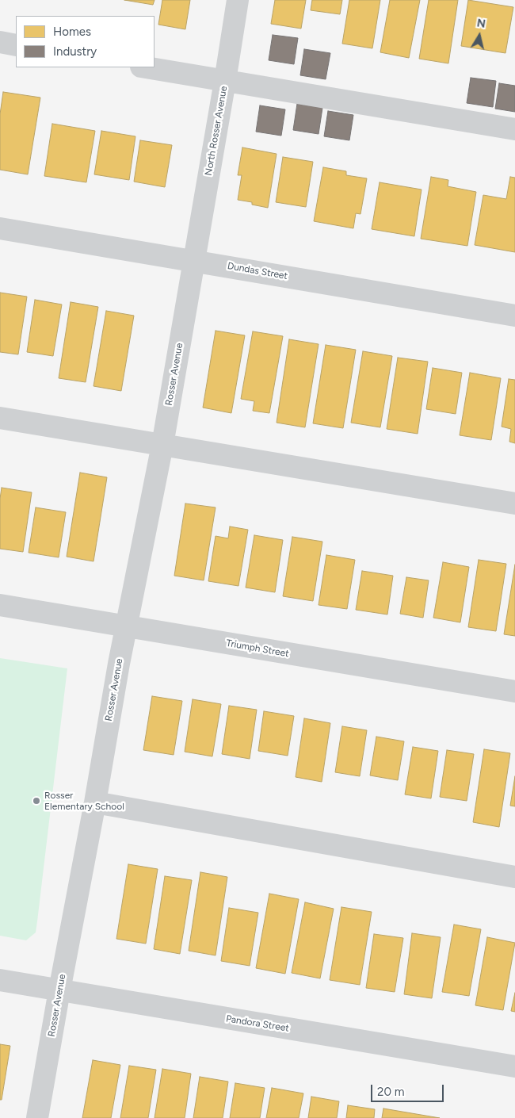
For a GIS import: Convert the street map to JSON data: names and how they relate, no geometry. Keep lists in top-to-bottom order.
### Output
{
  "streets": {
    "street": [
      "North Rosser Avenue",
      "Dundas Street",
      "Rosser Avenue",
      "Triumph Street",
      "Pandora Street"
    ]
  },
  "crossings": [
    ["North Rosser Avenue", "Dundas Street"],
    ["North Rosser Avenue", "Rosser Avenue"],
    ["Dundas Street", "Rosser Avenue"],
    ["Rosser Avenue", "Triumph Street"],
    ["Rosser Avenue", "Pandora Street"]
  ],
  "places": ["Rosser Elementary School"],
  "legend": ["Homes", "Industry"],
  "scale_bar": "20 m",
  "north": "top"
}
